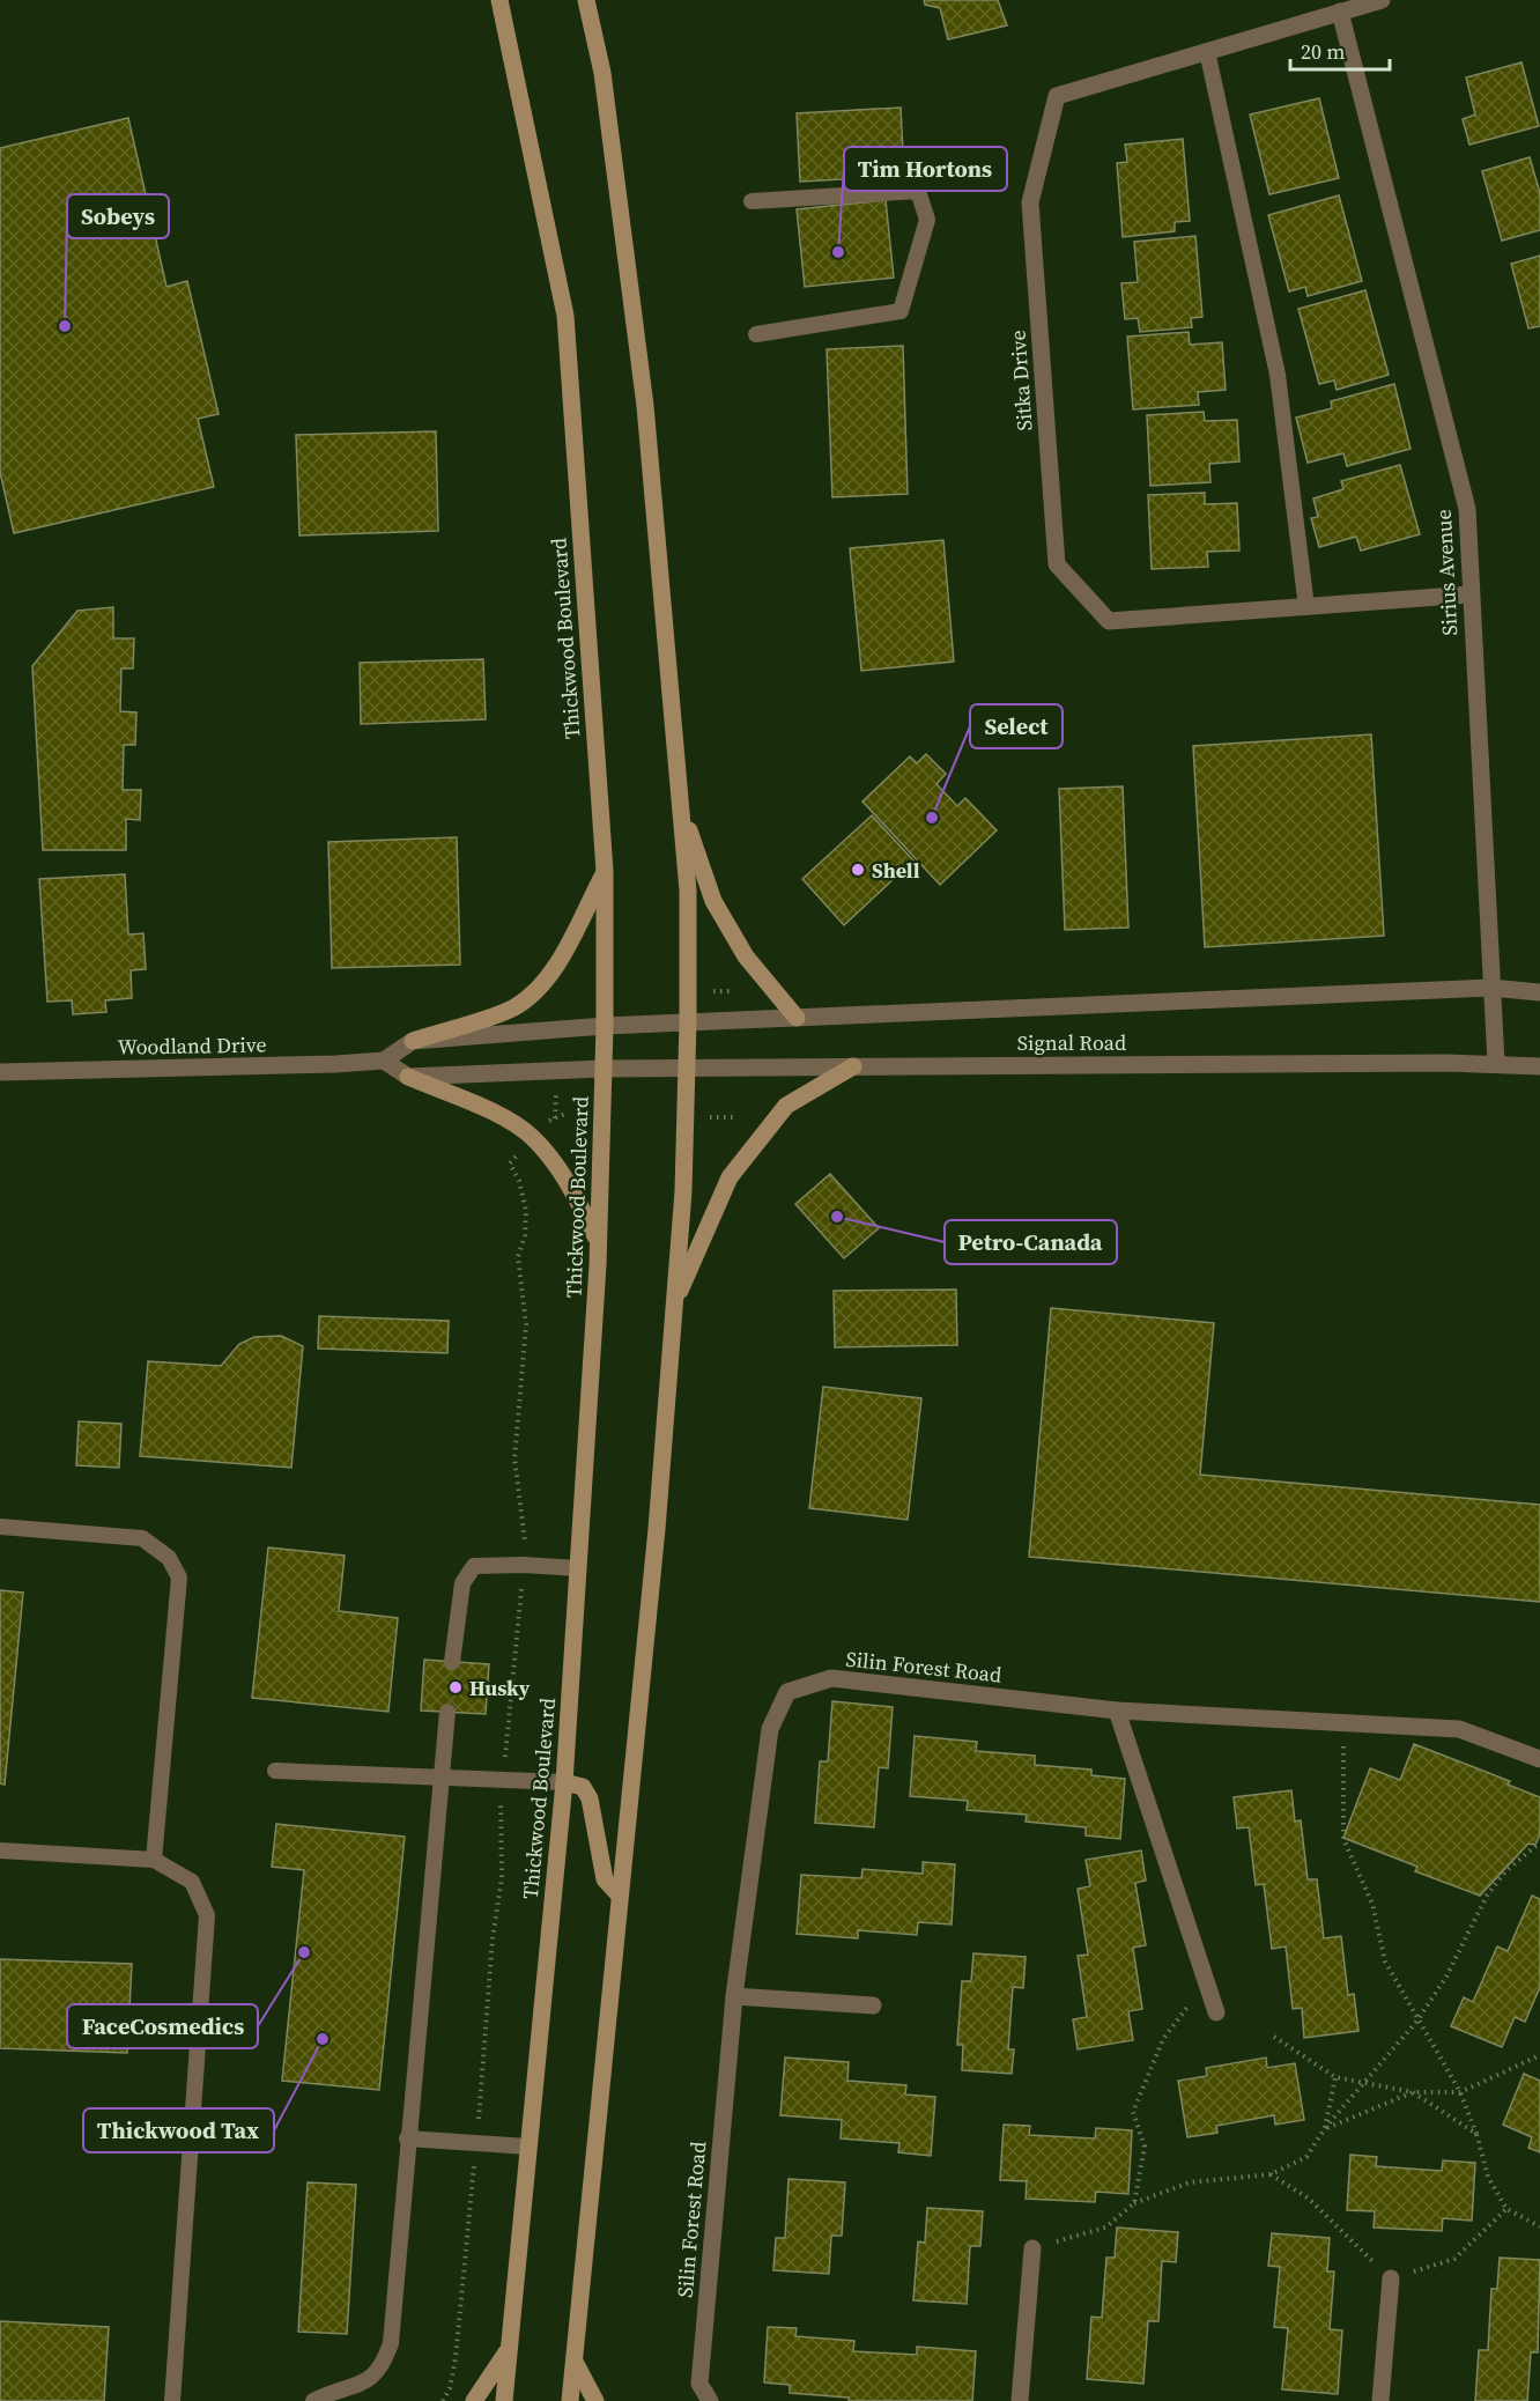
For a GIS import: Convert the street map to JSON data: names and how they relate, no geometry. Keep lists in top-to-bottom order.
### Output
{
  "streets": {
    "main road": ["Thickwood Boulevard"],
    "street": [
      "Sitka Drive",
      "Sirius Avenue",
      "Signal Road",
      "Woodland Drive",
      "Silin Forest Road"
    ]
  },
  "crossings": [
    ["Sitka Drive", "Sirius Avenue"],
    ["Sirius Avenue", "Signal Road"],
    ["Thickwood Boulevard", "Signal Road"]
  ],
  "places": [
    "Tim Hortons",
    "Sobeys",
    "Select",
    "Shell",
    "Petro-Canada",
    "Husky",
    "FaceCosmedics",
    "Thickwood Tax"
  ],
  "scale_bar": "20 m"
}
